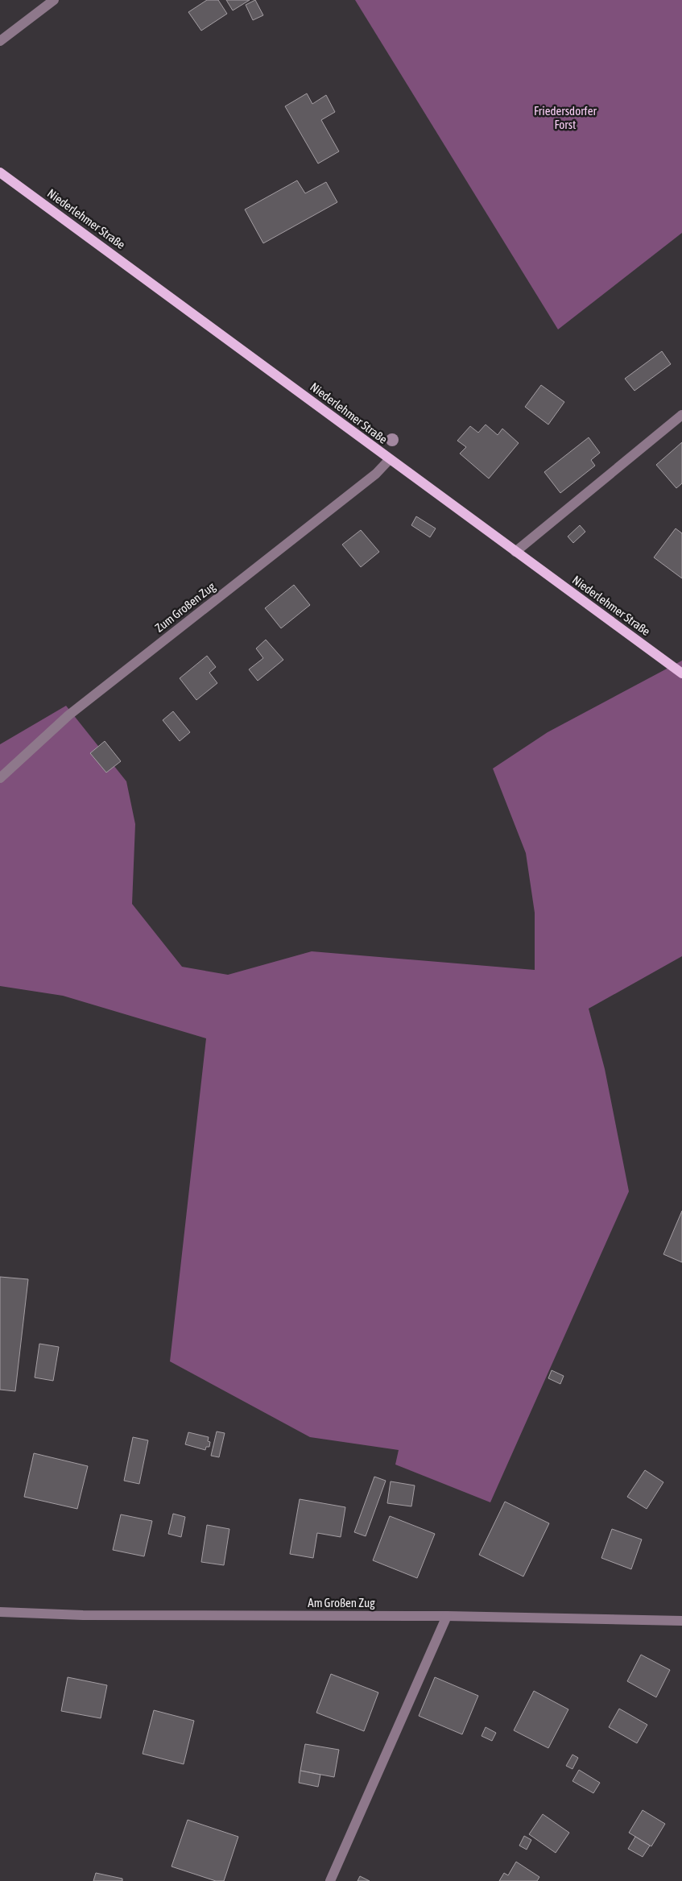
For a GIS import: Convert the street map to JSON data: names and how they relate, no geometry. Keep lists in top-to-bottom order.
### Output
{
  "streets": {
    "main road": ["Niederlehmer Straße"],
    "street": ["Zum Großen Zug", "Am Großen Zug"]
  },
  "crossings": [
    ["Niederlehmer Straße", "Zum Großen Zug"]
  ],
  "parks": ["Friedersdorfer Forst"]
}
